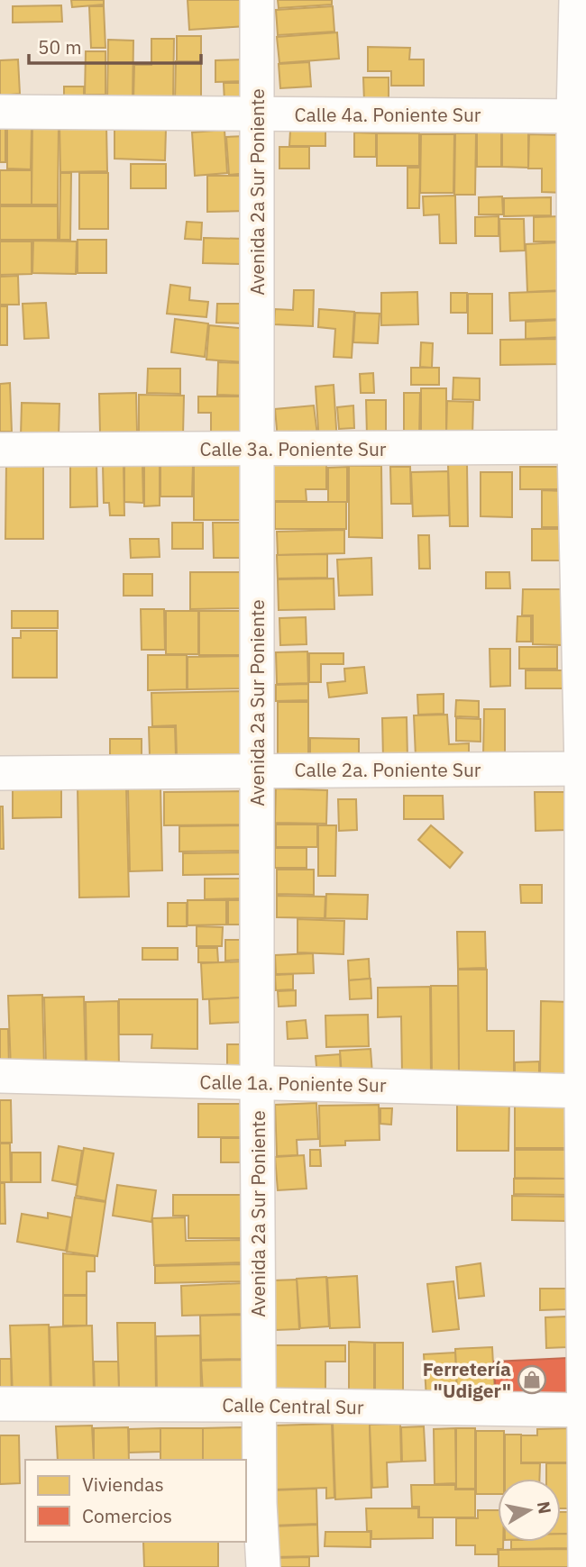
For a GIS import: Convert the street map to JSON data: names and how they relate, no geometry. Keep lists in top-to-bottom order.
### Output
{
  "streets": {
    "street": [
      "Calle 4a. Poniente Sur",
      "Avenida 2a Sur Poniente",
      "Calle 3a. Poniente Sur",
      "Calle 2a. Poniente Sur",
      "Calle 1a. Poniente Sur",
      "Calle Central Sur"
    ]
  },
  "crossings": [
    ["Calle 4a. Poniente Sur", "Avenida 2a Sur Poniente"],
    ["Avenida 2a Sur Poniente", "Calle 3a. Poniente Sur"],
    ["Avenida 2a Sur Poniente", "Calle 2a. Poniente Sur"],
    ["Avenida 2a Sur Poniente", "Calle 1a. Poniente Sur"],
    ["Avenida 2a Sur Poniente", "Calle Central Sur"]
  ],
  "places": {
    "shop": ["Ferretería \"Udiger\""]
  },
  "legend": ["Viviendas", "Comercios"],
  "scale_bar": "50 m",
  "north": "right"
}
